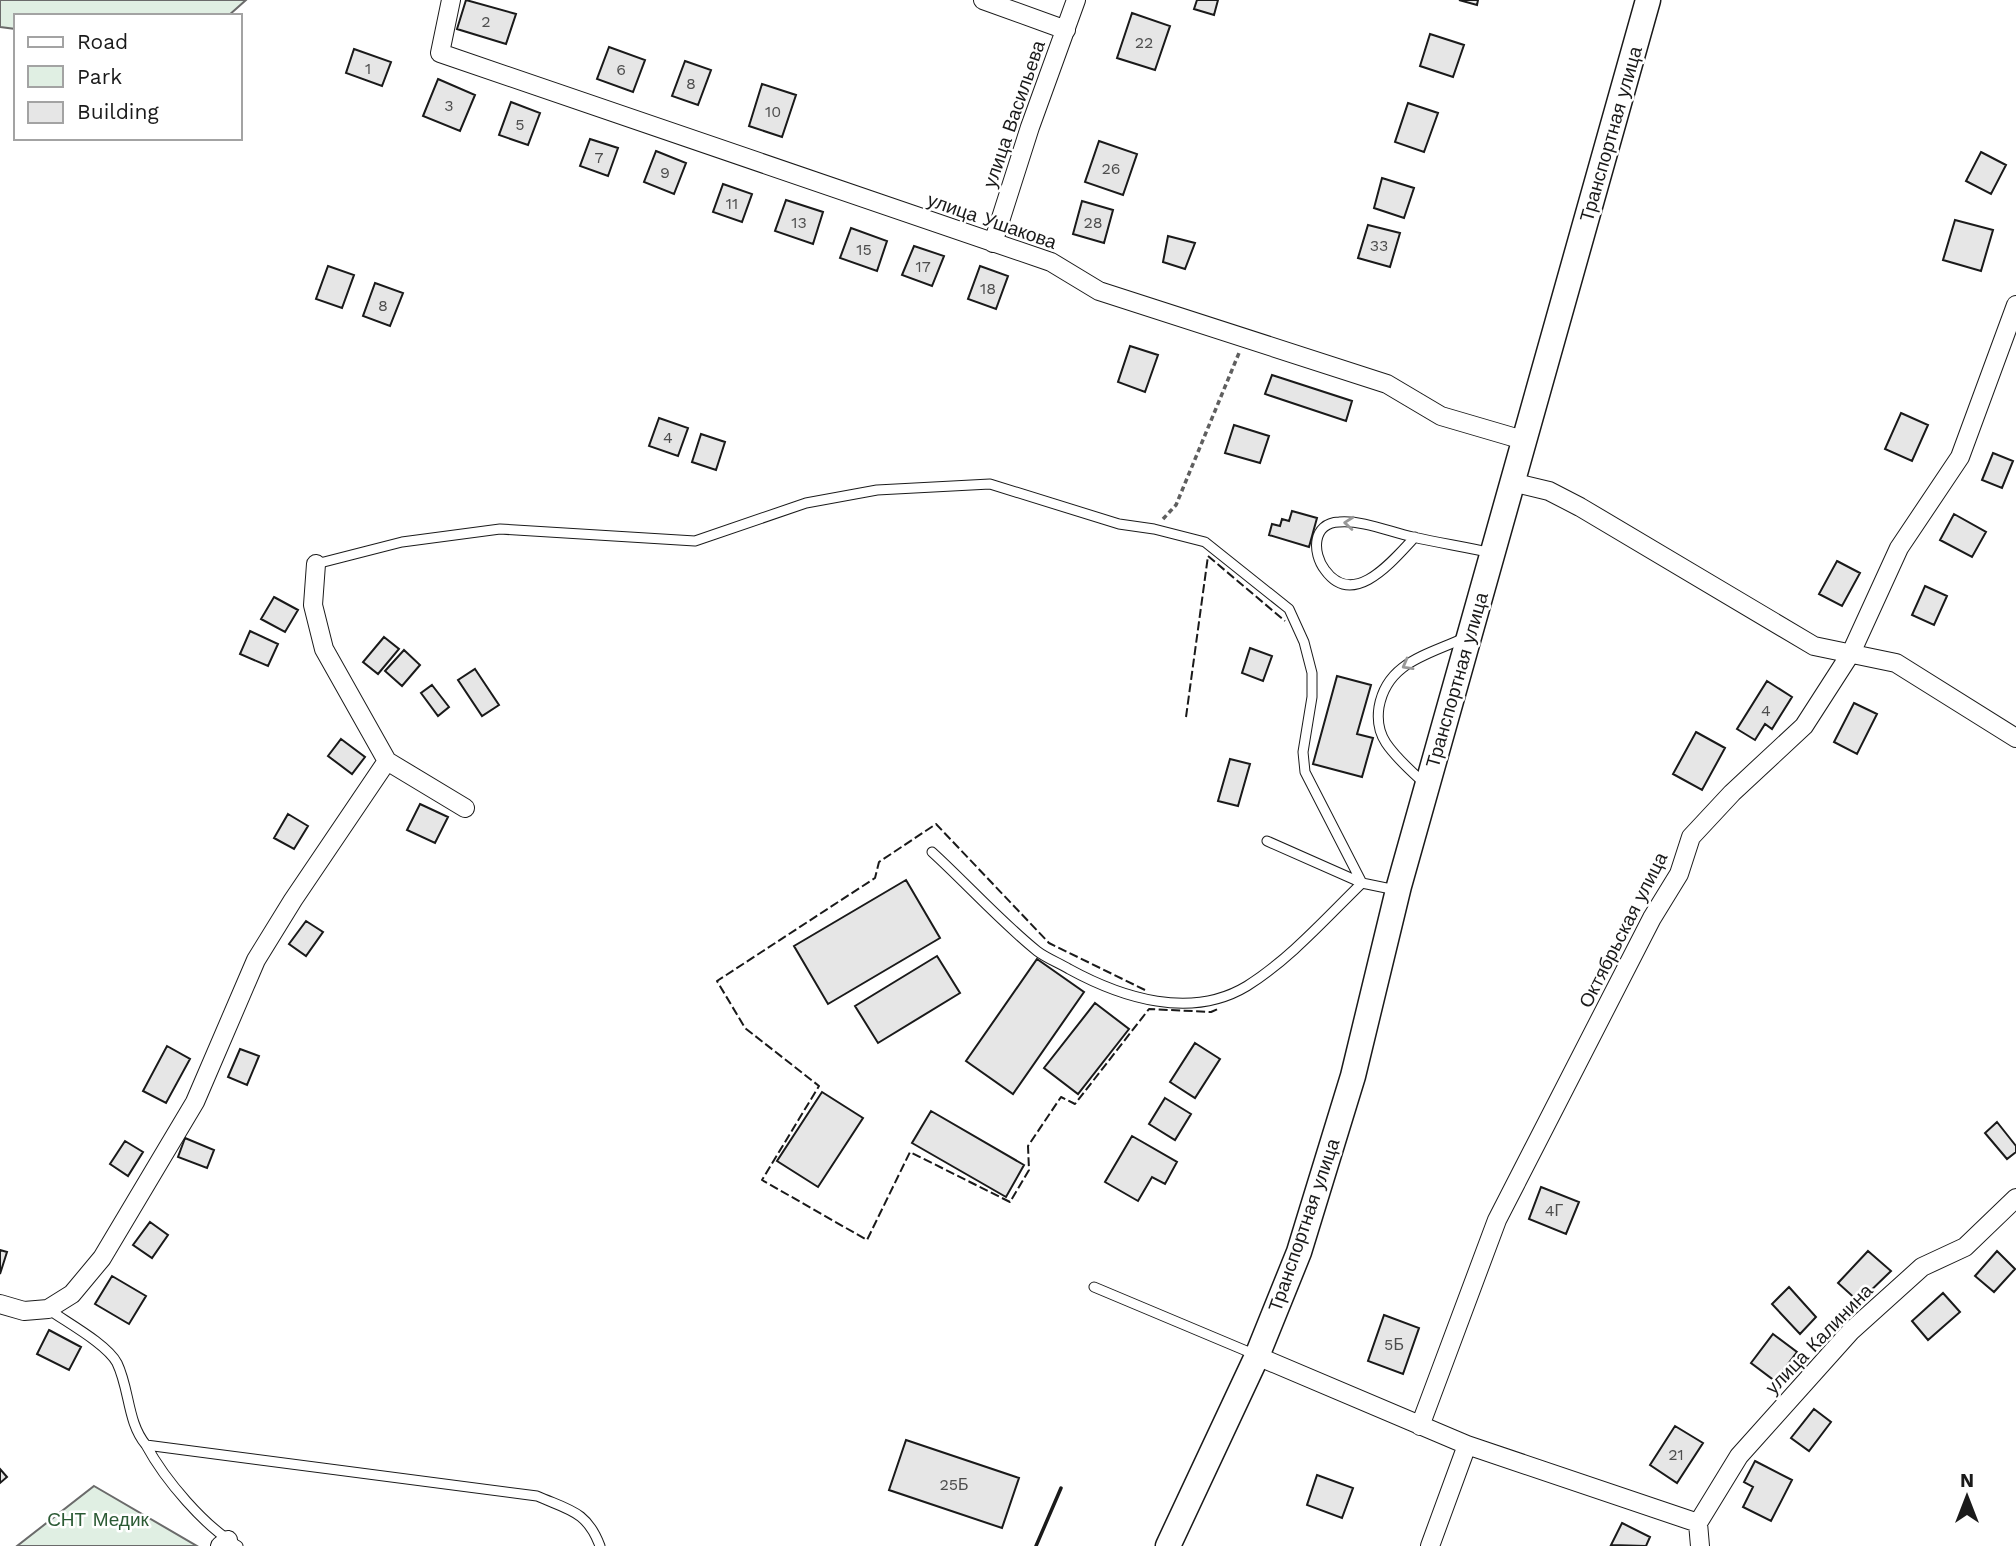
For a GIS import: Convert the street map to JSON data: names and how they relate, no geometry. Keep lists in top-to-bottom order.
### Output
{
  "streets": {
    "main road": ["Транспортная улица"],
    "street": [
      "улица Васильева",
      "улица Ушакова",
      "Октябрьская улица",
      "улица Калинина"
    ]
  },
  "crossings": [
    ["улица Васильева", "улица Ушакова"],
    ["Транспортная улица", "улица Ушакова"]
  ],
  "parks": ["СНТ Медик"],
  "house_numbers": [
    "2",
    "22",
    "1",
    "6",
    "8",
    "3",
    "10",
    "5",
    "7",
    "26",
    "9",
    "11",
    "13",
    "28",
    "33",
    "15",
    "17",
    "18",
    "8",
    "4",
    "4",
    "4Г",
    "5Б",
    "21",
    "25Б"
  ],
  "legend": ["Road", "Park", "Building"],
  "north": "top"
}
